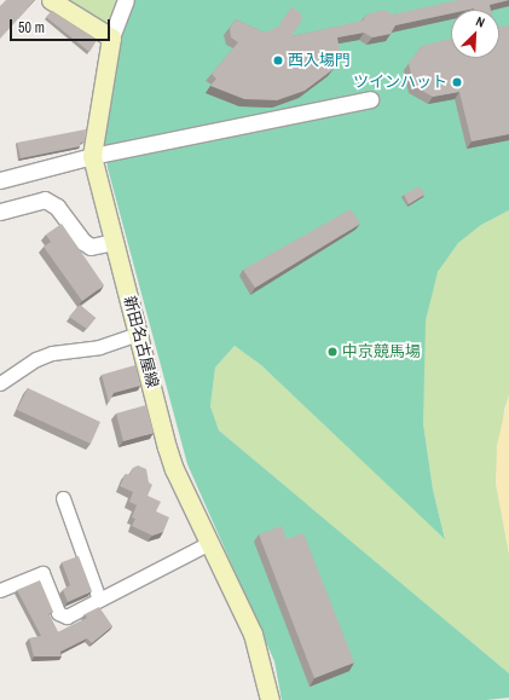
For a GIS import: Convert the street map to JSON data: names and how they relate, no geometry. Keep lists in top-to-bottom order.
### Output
{
  "streets": {
    "main road": ["新田名古屋線"]
  },
  "places": ["西入場門", "ツインハット", "中京競馬場"],
  "scale_bar": "50 m",
  "north": "top right"
}
